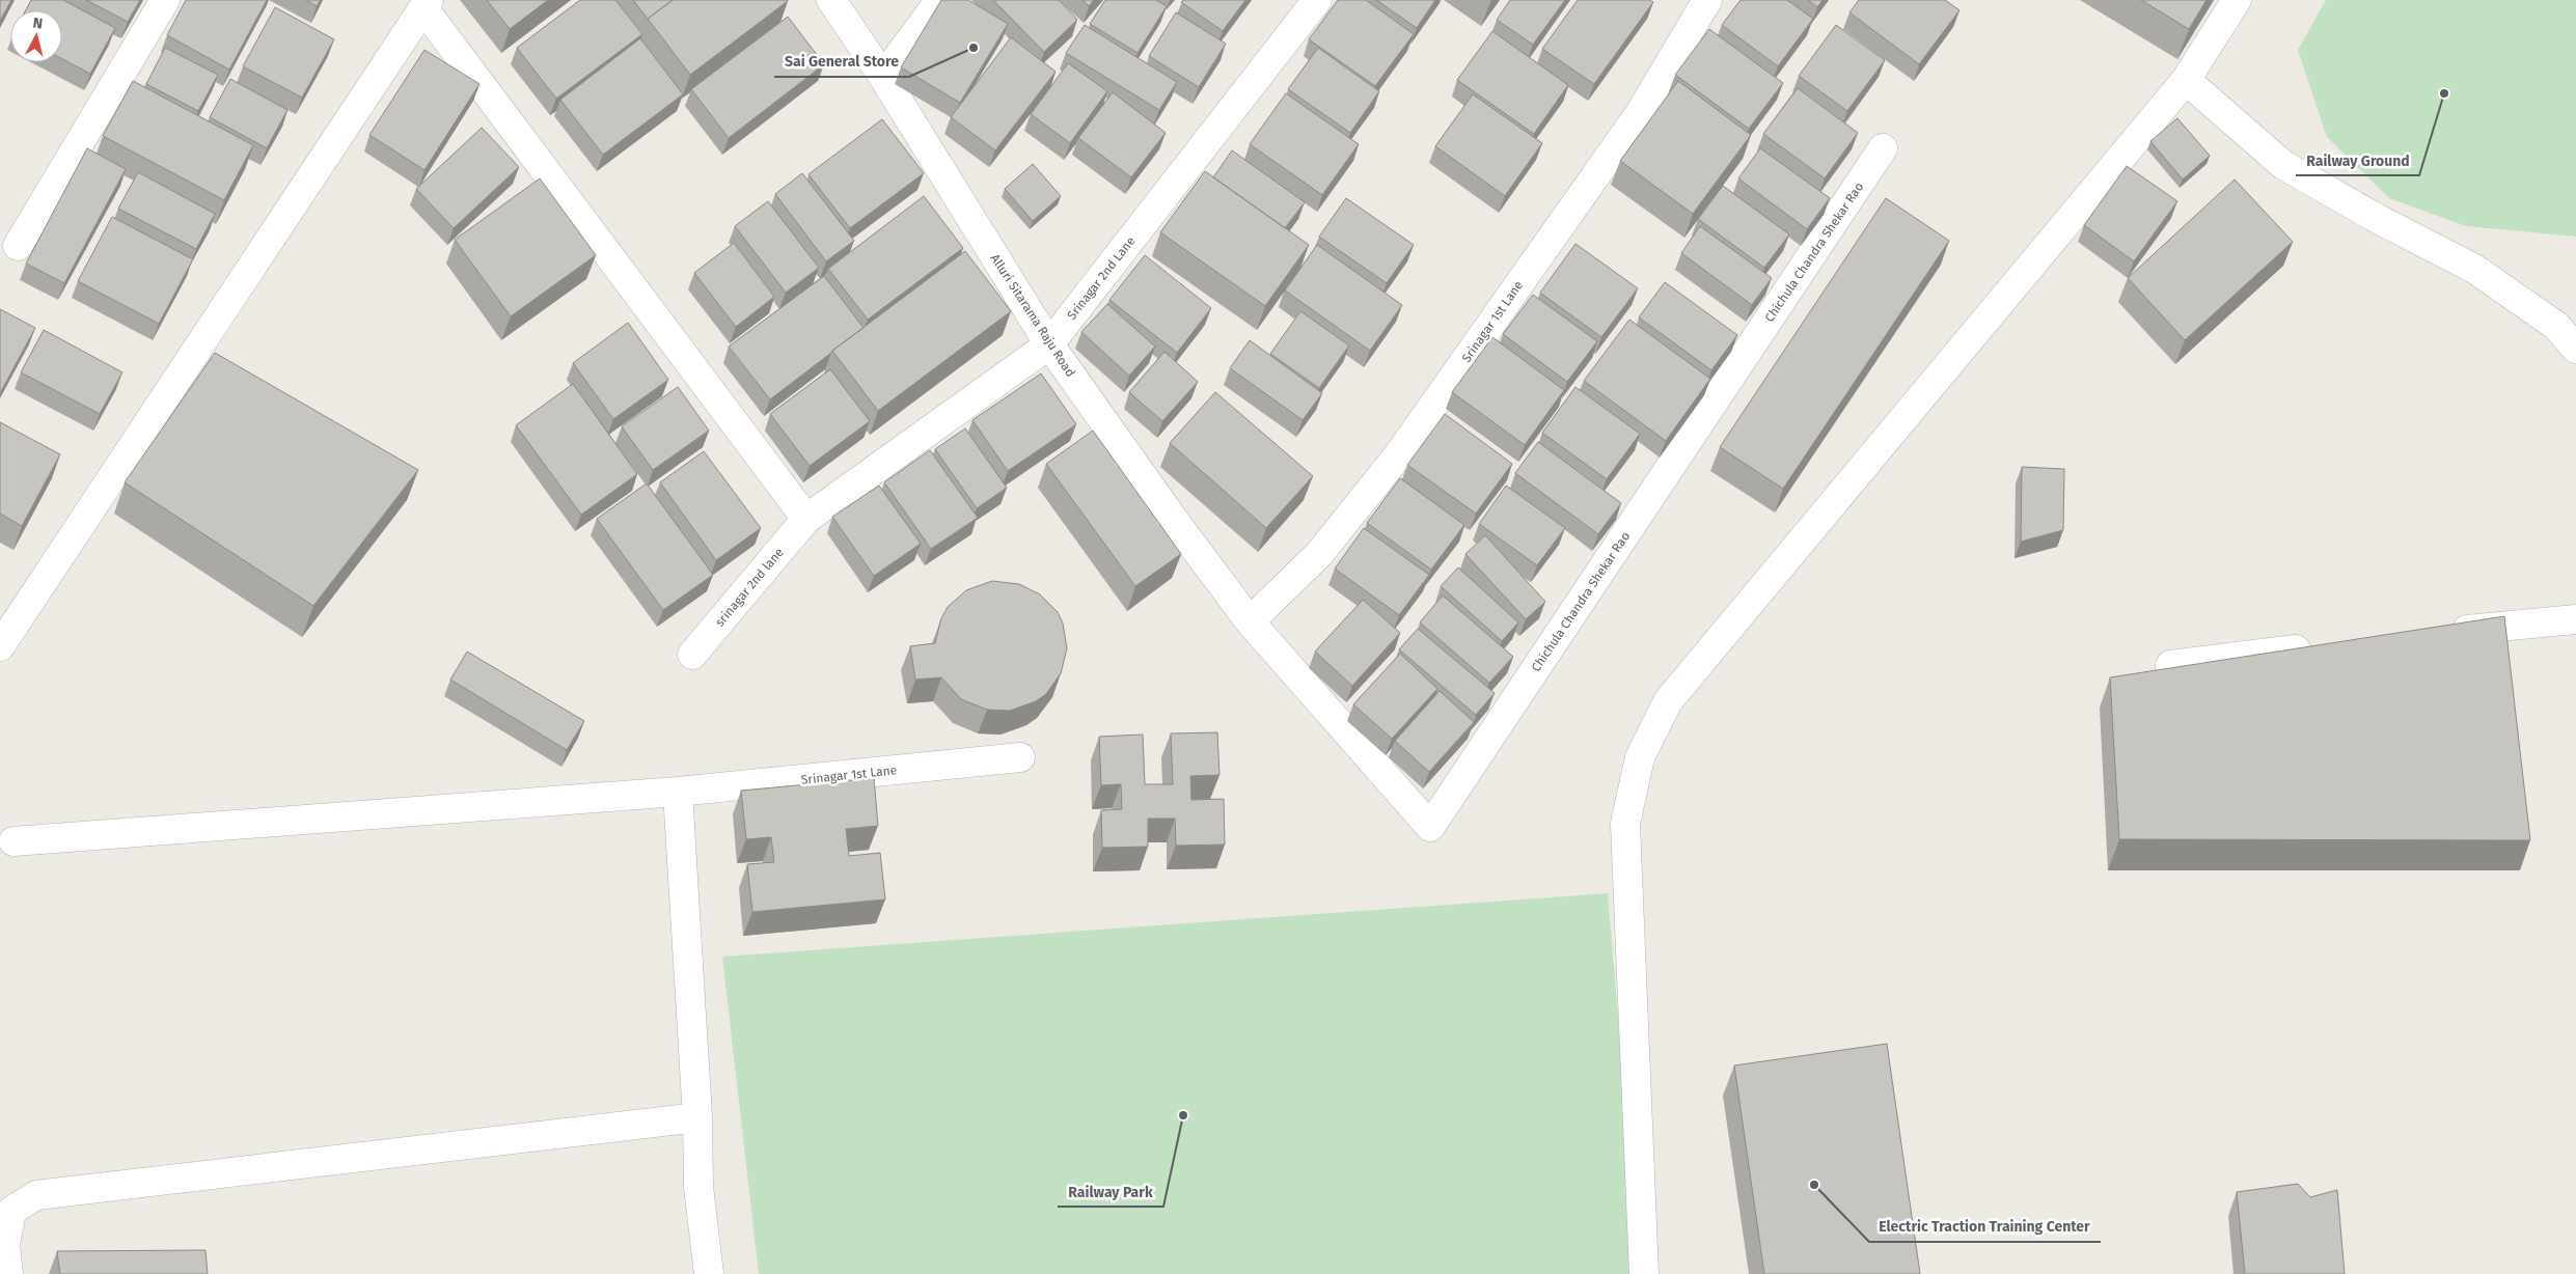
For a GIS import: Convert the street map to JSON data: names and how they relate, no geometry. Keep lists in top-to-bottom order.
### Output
{
  "streets": {
    "street": [
      "Chichula Chandra Shekar Rao",
      "Srinagar 2nd Lane",
      "Alluri Sitarama Raju Road",
      "Srinagar 1st Lane",
      "srinagar 2nd lane"
    ]
  },
  "crossings": [
    ["Chichula Chandra Shekar Rao", "Alluri Sitarama Raju Road"],
    ["Chichula Chandra Shekar Rao", "Srinagar 1st Lane"],
    ["Srinagar 2nd Lane", "Alluri Sitarama Raju Road"],
    ["Srinagar 2nd Lane", "srinagar 2nd lane"],
    ["Alluri Sitarama Raju Road", "Srinagar 1st Lane"]
  ],
  "places": [
    "Sai General Store",
    "Railway Ground",
    "Railway Park",
    "Electric Traction Training Center"
  ],
  "north": "top"
}
